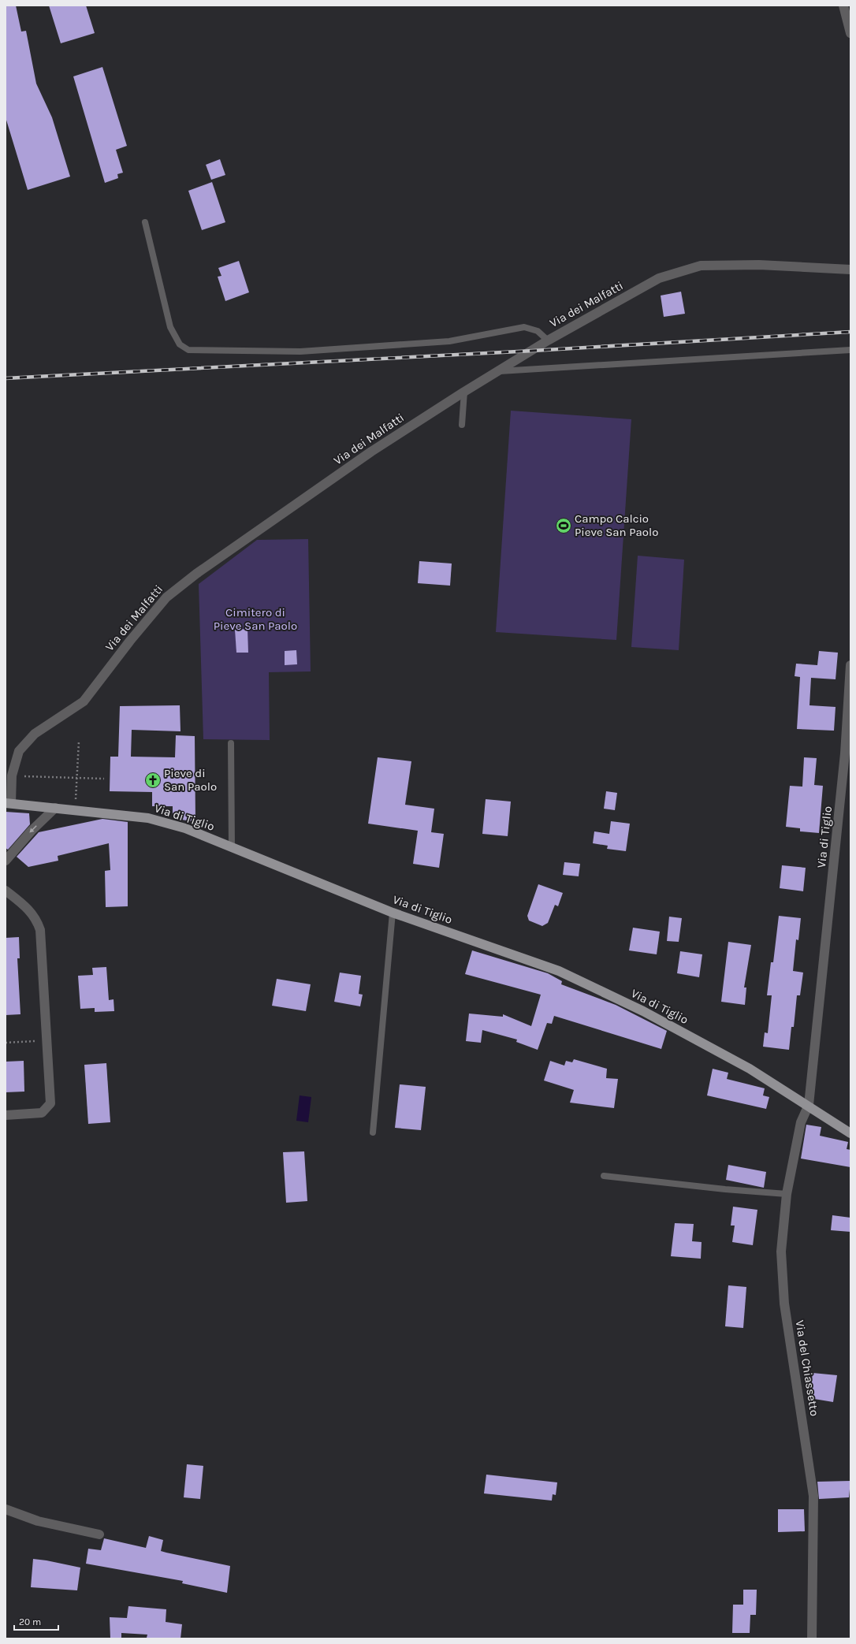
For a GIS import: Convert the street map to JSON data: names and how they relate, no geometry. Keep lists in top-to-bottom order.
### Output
{
  "streets": {
    "main road": ["Via di Tiglio"],
    "street": ["Via dei Malfatti", "Via del Chiassetto"]
  },
  "crossings": [
    ["Via dei Malfatti", "Via di Tiglio"],
    ["Via di Tiglio", "Via del Chiassetto"]
  ],
  "parks": ["Cimitero di Pieve San Paolo"],
  "places": {
    "sports": ["Campo Calcio Pieve San Paolo"],
    "church": ["Pieve di San Paolo"]
  },
  "scale_bar": "20 m"
}
